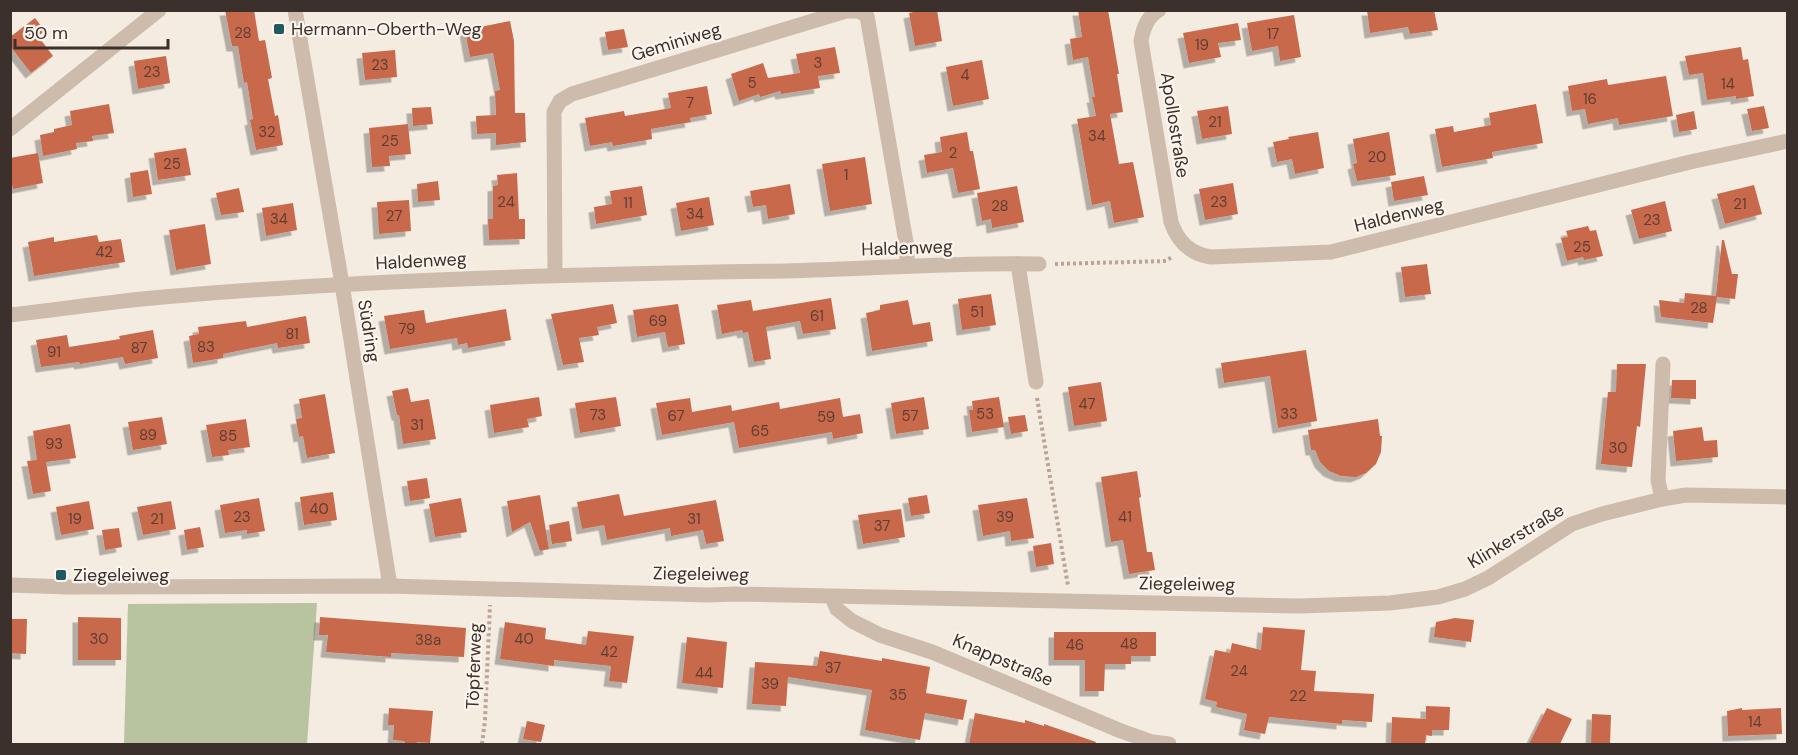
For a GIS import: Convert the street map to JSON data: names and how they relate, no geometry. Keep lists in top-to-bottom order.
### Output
{
  "streets": {
    "street": [
      "Geminiweg",
      "Apollostraße",
      "Haldenweg",
      "Südring",
      "Klinkerstraße",
      "Ziegeleiweg",
      "Knappstraße"
    ],
    "path": ["Töpferweg"]
  },
  "crossings": [
    ["Geminiweg", "Haldenweg"],
    ["Apollostraße", "Haldenweg"],
    ["Haldenweg", "Südring"],
    ["Südring", "Ziegeleiweg"],
    ["Klinkerstraße", "Ziegeleiweg"],
    ["Ziegeleiweg", "Knappstraße"],
    ["Ziegeleiweg", "Töpferweg"]
  ],
  "places": {
    "transit": ["Hermann-Oberth-Weg", "Ziegeleiweg"]
  },
  "house_numbers": [
    "28",
    "17",
    "19",
    "3",
    "23",
    "23",
    "4",
    "5",
    "14",
    "16",
    "7",
    "21",
    "32",
    "34",
    "25",
    "2",
    "20",
    "25",
    "1",
    "24",
    "23",
    "11",
    "21",
    "28",
    "34",
    "27",
    "34",
    "23",
    "25",
    "42",
    "28",
    "51",
    "61",
    "69",
    "79",
    "81",
    "83",
    "87",
    "91",
    "47",
    "53",
    "33",
    "73",
    "67",
    "57",
    "59",
    "31",
    "65",
    "89",
    "85",
    "93",
    "30",
    "40",
    "23",
    "39",
    "41",
    "19",
    "21",
    "31",
    "37",
    "30",
    "40",
    "38a",
    "48",
    "46",
    "42",
    "37",
    "24",
    "44",
    "39",
    "35",
    "22",
    "14"
  ],
  "scale_bar": "50 m"
}
